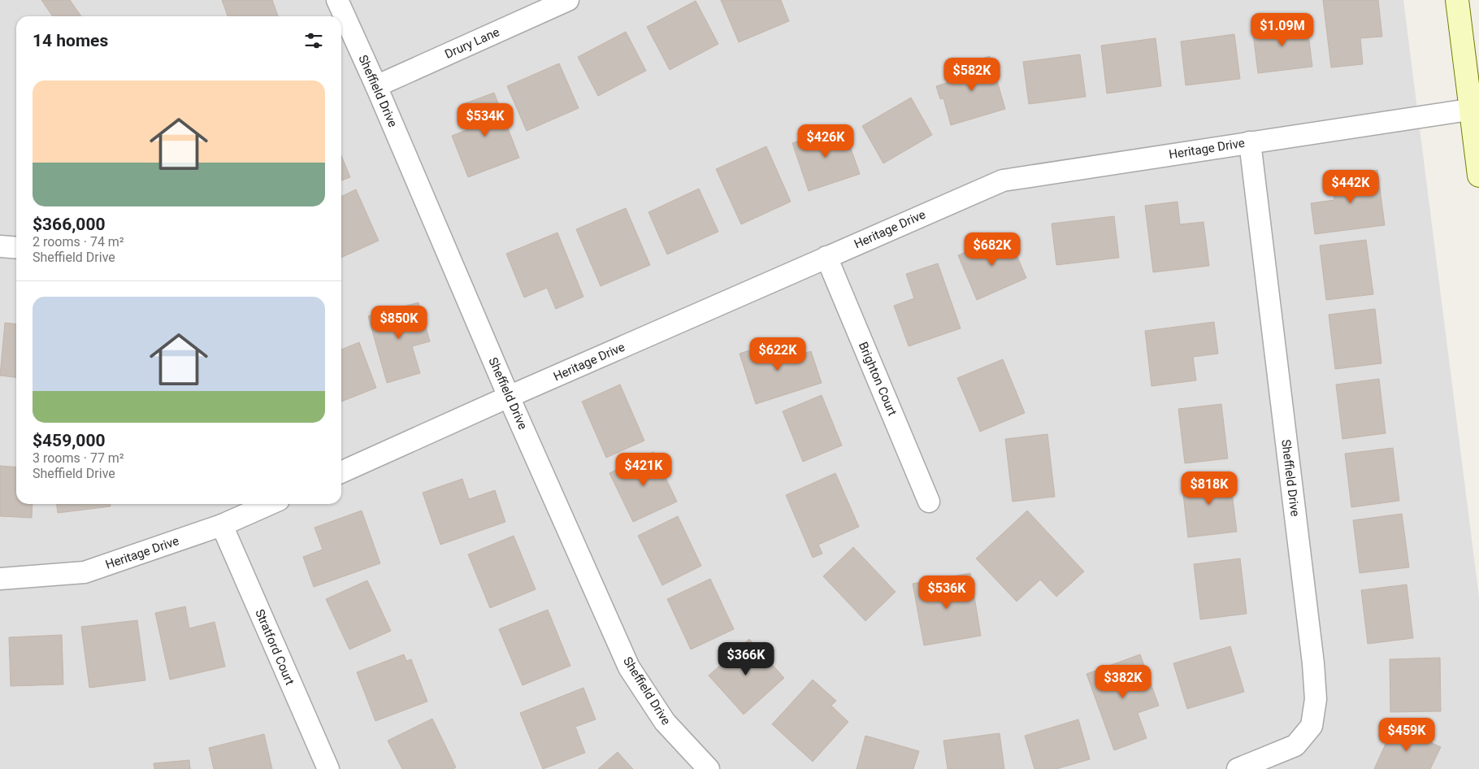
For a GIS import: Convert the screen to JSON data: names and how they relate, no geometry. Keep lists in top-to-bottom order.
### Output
{
  "streets": {
    "street": [
      "Drury Lane",
      "Sheffield Drive",
      "Heritage Drive",
      "Brighton Court",
      "Stratford Court"
    ]
  },
  "crossings": [
    ["Drury Lane", "Sheffield Drive"],
    ["Sheffield Drive", "Heritage Drive"],
    ["Heritage Drive", "Brighton Court"],
    ["Heritage Drive", "Stratford Court"]
  ],
  "page": {
    "price": [
      "$1.09M",
      "$582K",
      "$534K",
      "$426K",
      "$442K",
      "$682K",
      "$850K",
      "$622K",
      "$421K",
      "$818K",
      "$536K",
      "$366K",
      "$382K",
      "$459K"
    ],
    "heading": "14 homes",
    "list": [
      {
        "name": "$366,000",
        "note": "2 rooms · 74 m² · Sheffield Drive"
      },
      {
        "name": "$459,000",
        "note": "3 rooms · 77 m² · Sheffield Drive"
      }
    ]
  }
}
